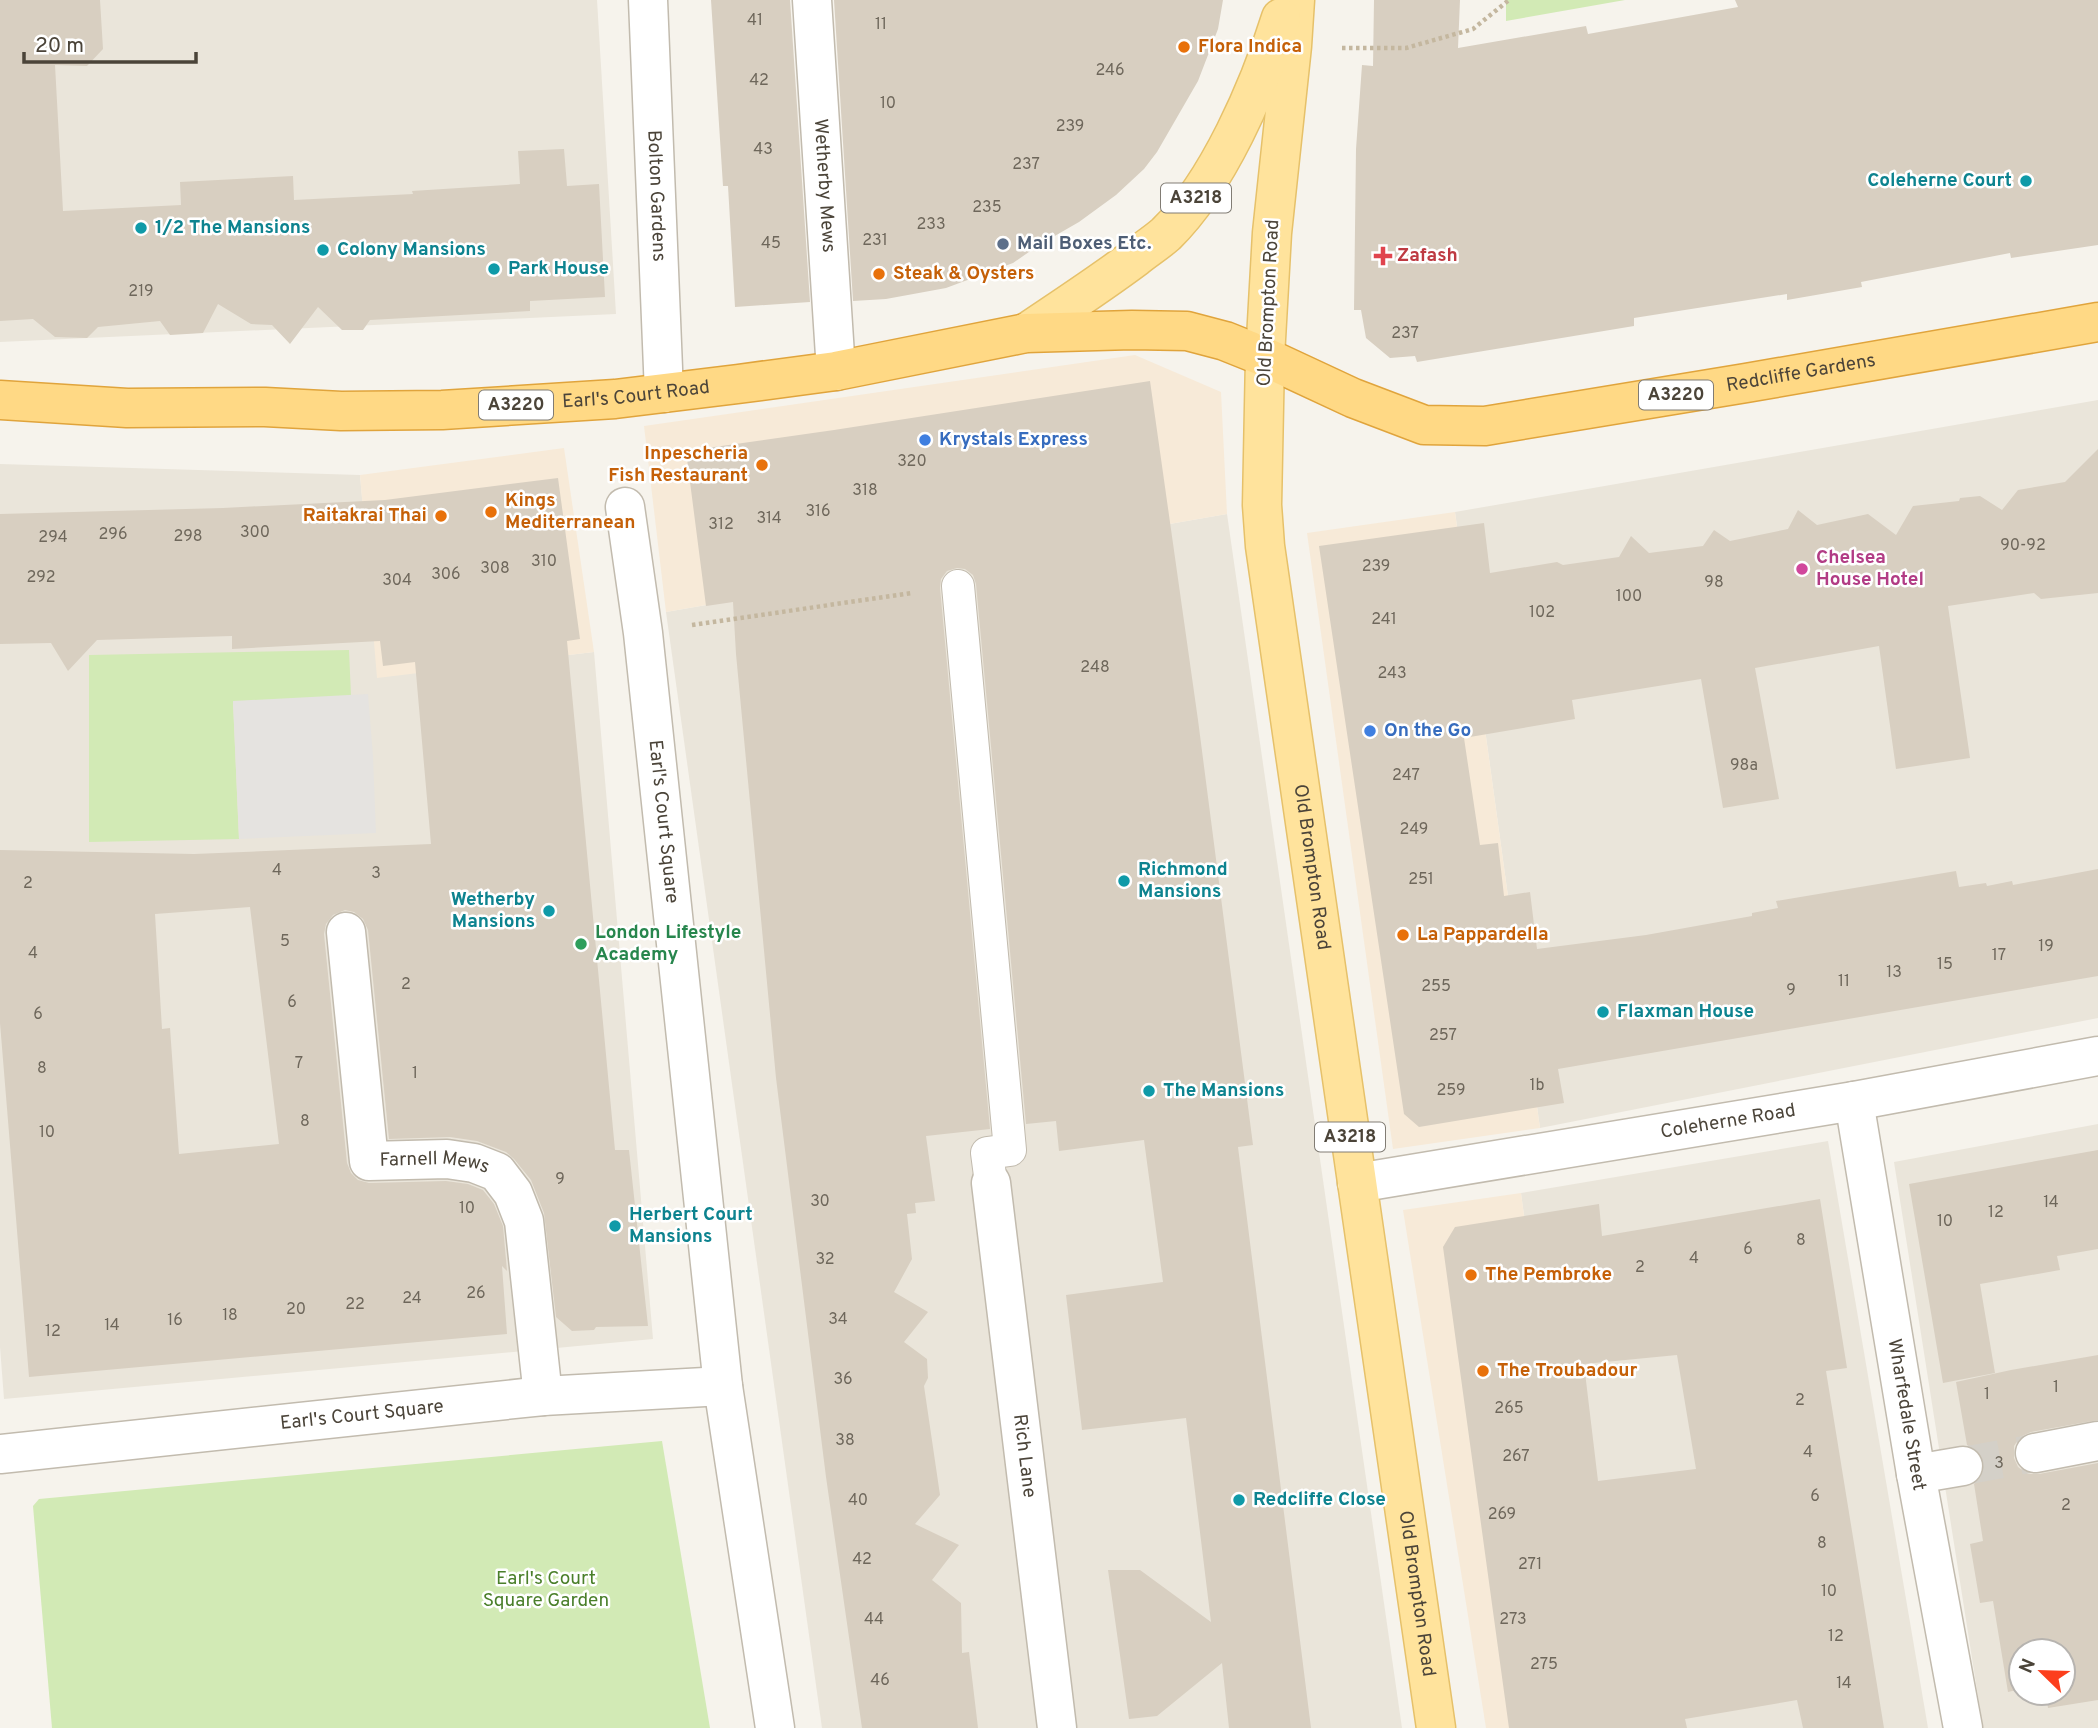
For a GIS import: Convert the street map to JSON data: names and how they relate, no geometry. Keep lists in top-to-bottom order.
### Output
{
  "streets": {
    "highway": ["Redcliffe Gardens", "Earl's Court Road", "A3220"],
    "main road": ["A3218", "Old Brompton Road"],
    "street": [
      "Wetherby Mews",
      "Bolton Gardens",
      "Earl's Court Square",
      "Coleherne Road",
      "Farnell Mews",
      "Wharfedale Street",
      "Rich Lane"
    ]
  },
  "crossings": [
    ["Wetherby Mews", "Earl's Court Road"],
    ["Bolton Gardens", "Earl's Court Road"],
    ["A3218", "Earl's Court Road"],
    ["Old Brompton Road", "Redcliffe Gardens"],
    ["Old Brompton Road", "Earl's Court Road"],
    ["Old Brompton Road", "Coleherne Road"],
    ["Redcliffe Gardens", "Earl's Court Road"],
    ["Earl's Court Square", "Farnell Mews"],
    ["Coleherne Road", "Wharfedale Street"]
  ],
  "parks": ["Earl's Court Square Garden"],
  "places": {
    "other": [
      "Flora Indica",
      "Coleherne Court",
      "1/2 The Mansions",
      "Mail Boxes Etc.",
      "Colony Mansions",
      "Park House",
      "Steak & Oysters",
      "Krystals Express",
      "Inpescheria Fish Restaurant",
      "Kings Mediterranean",
      "Raitakrai Thai",
      "Chelsea House Hotel",
      "On the Go",
      "Richmond Mansions",
      "Wetherby Mansions",
      "La Pappardella",
      "London Lifestyle Academy",
      "Flaxman House",
      "The Mansions",
      "Herbert Court Mansions",
      "The Pembroke",
      "The Troubadour",
      "Redcliffe Close"
    ],
    "health": ["Zafash"]
  },
  "house_numbers": [
    "41",
    "11",
    "246",
    "42",
    "10",
    "239",
    "43",
    "237",
    "235",
    "233",
    "231",
    "45",
    "219",
    "237",
    "320",
    "318",
    "316",
    "314",
    "312",
    "300",
    "296",
    "298",
    "294",
    "90-92",
    "310",
    "239",
    "308",
    "306",
    "292",
    "304",
    "98",
    "100",
    "102",
    "241",
    "248",
    "243",
    "98a",
    "247",
    "249",
    "4",
    "3",
    "251",
    "2",
    "5",
    "19",
    "4",
    "17",
    "15",
    "13",
    "11",
    "2",
    "255",
    "9",
    "6",
    "6",
    "257",
    "7",
    "8",
    "1",
    "1b",
    "259",
    "8",
    "10",
    "9",
    "30",
    "14",
    "10",
    "12",
    "10",
    "8",
    "6",
    "4",
    "32",
    "2",
    "26",
    "24",
    "22",
    "20",
    "18",
    "34",
    "16",
    "14",
    "12",
    "36",
    "1",
    "1",
    "2",
    "265",
    "38",
    "4",
    "267",
    "3",
    "6",
    "40",
    "2",
    "269",
    "8",
    "42",
    "271",
    "10",
    "44",
    "273",
    "12",
    "275",
    "46",
    "14"
  ],
  "scale_bar": "20 m",
  "north": "top left"
}
